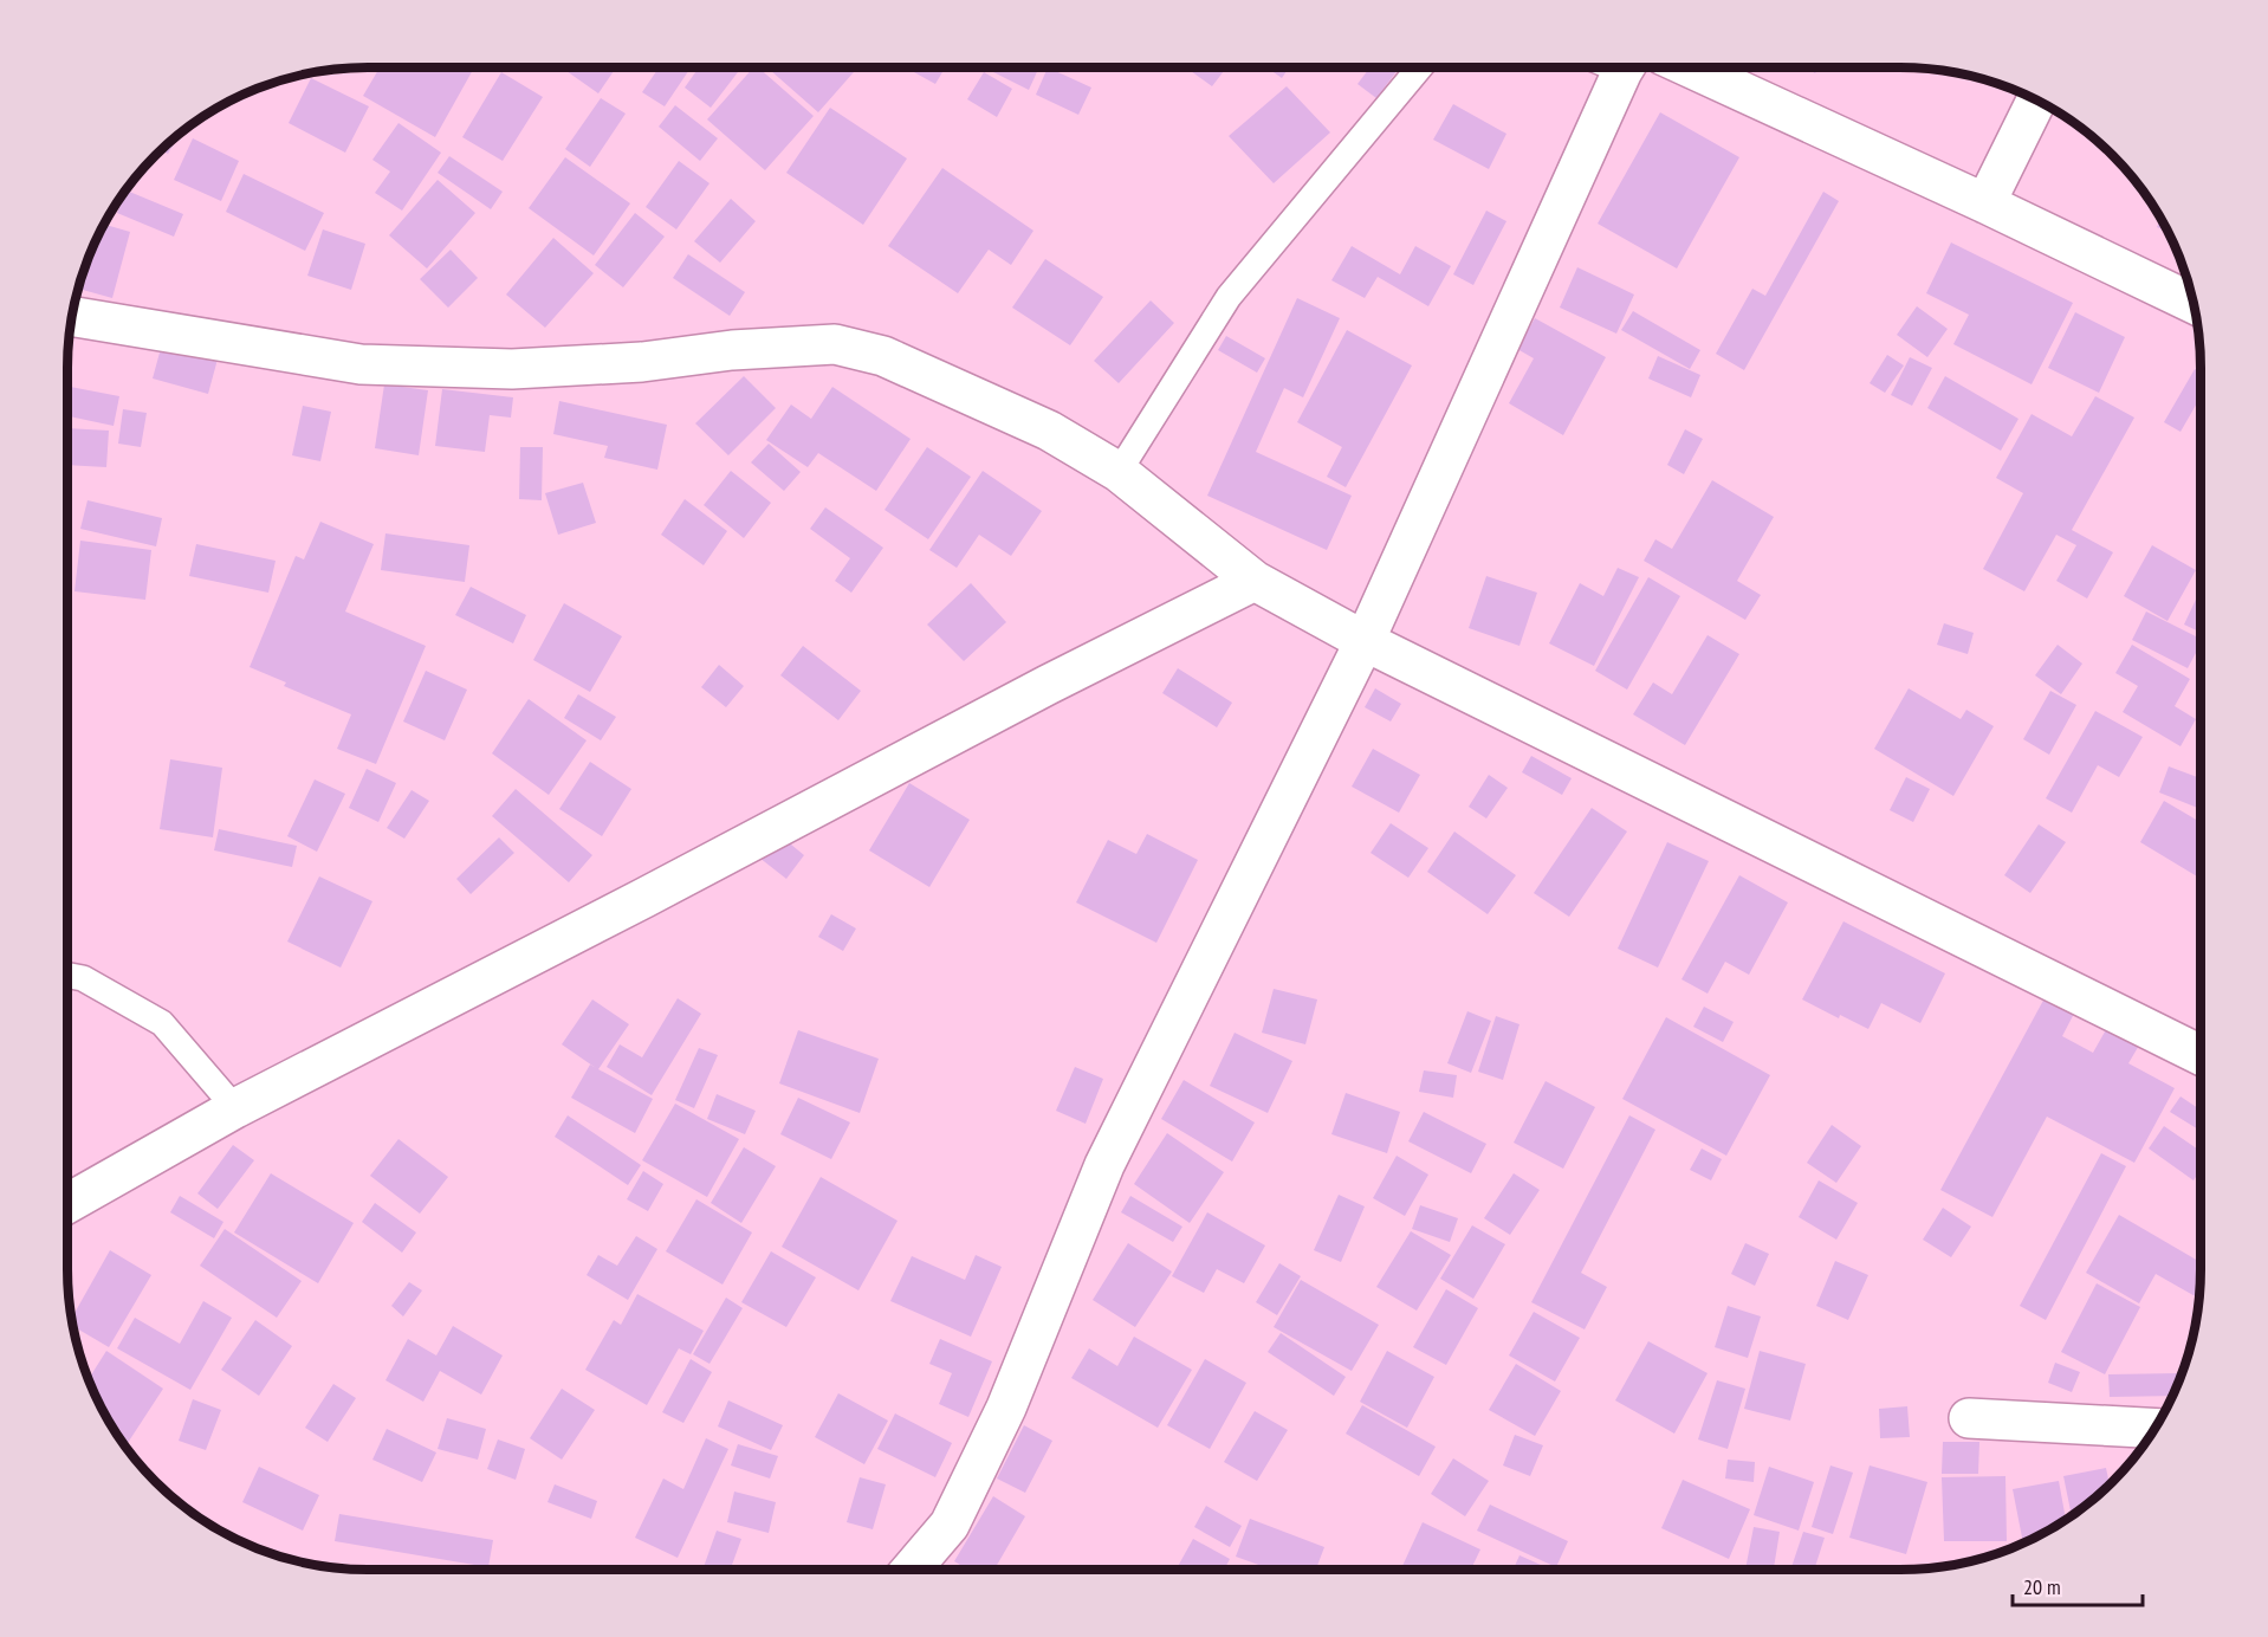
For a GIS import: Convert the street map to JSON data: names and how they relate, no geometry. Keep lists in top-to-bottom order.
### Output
{
  "scale_bar": "20 m"
}
